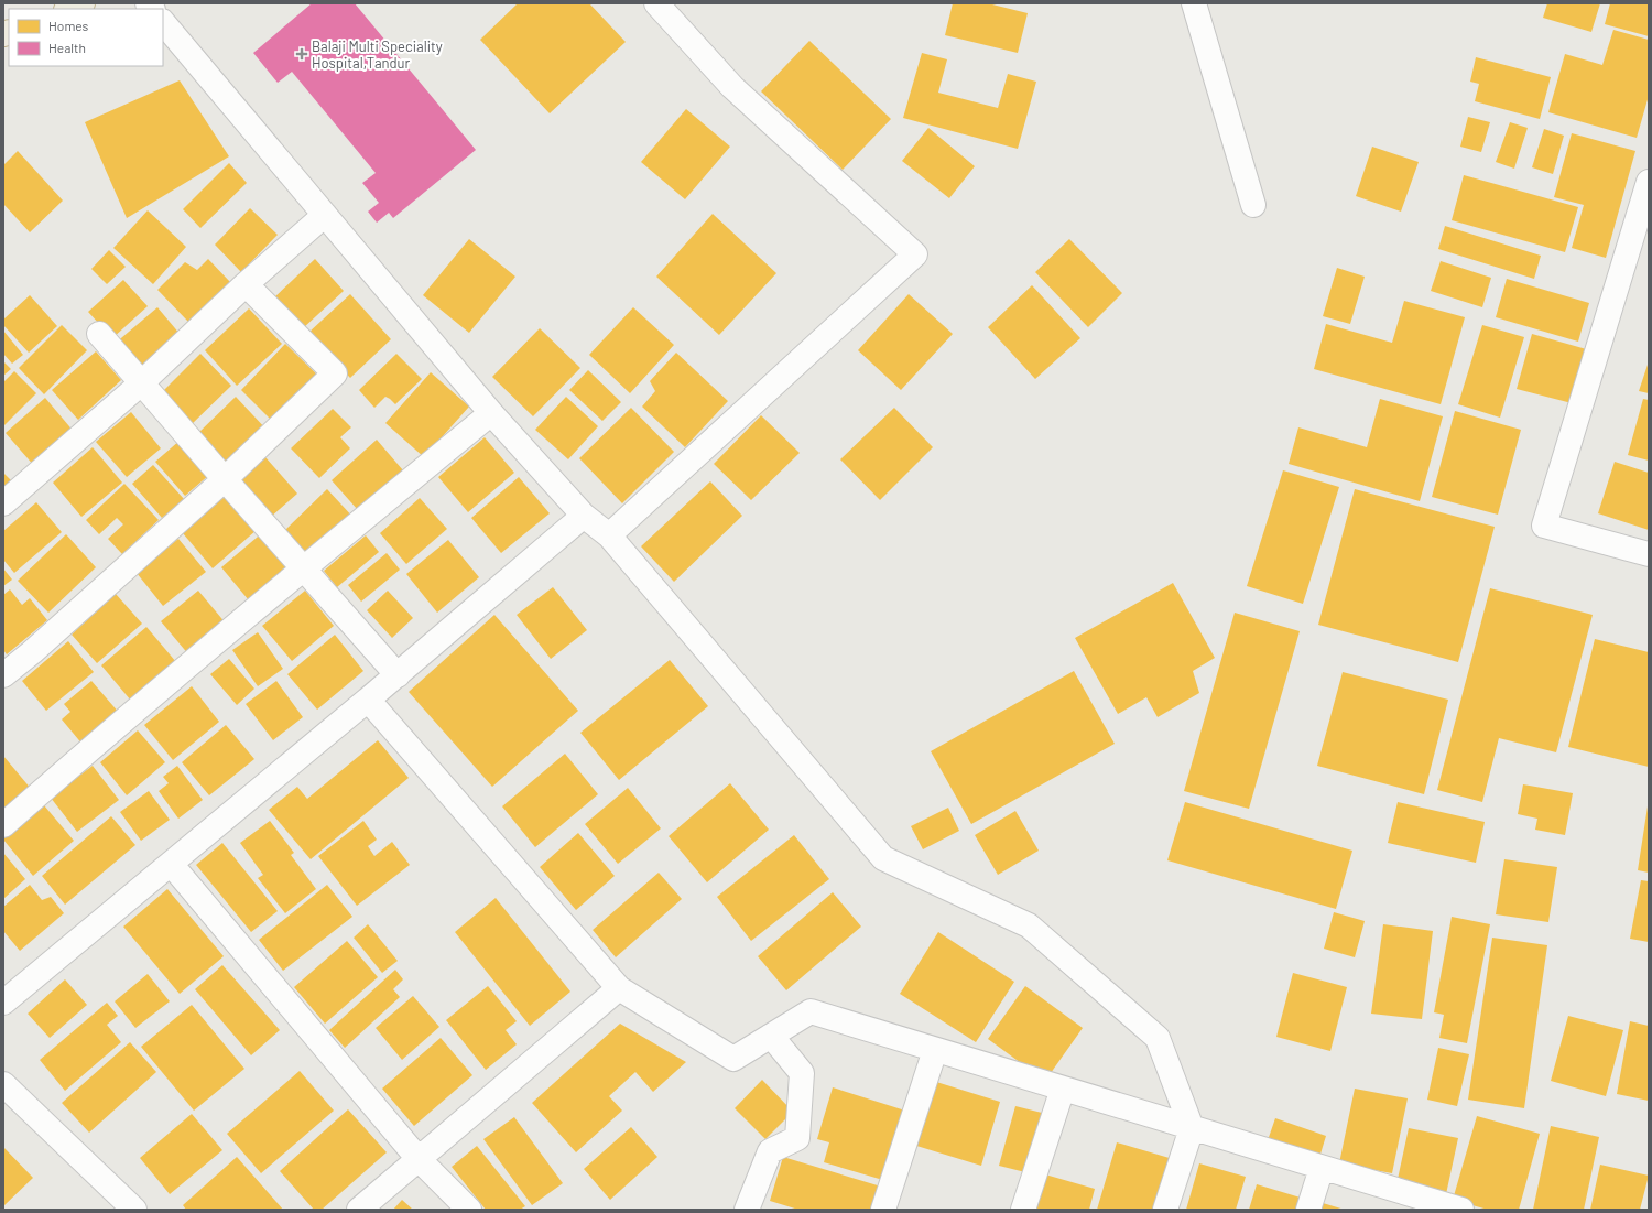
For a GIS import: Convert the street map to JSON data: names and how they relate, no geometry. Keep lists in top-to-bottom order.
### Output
{
  "places": {
    "health": ["Balaji Multi Speciality Hospital,Tandur"]
  },
  "legend": ["Homes", "Health"]
}
